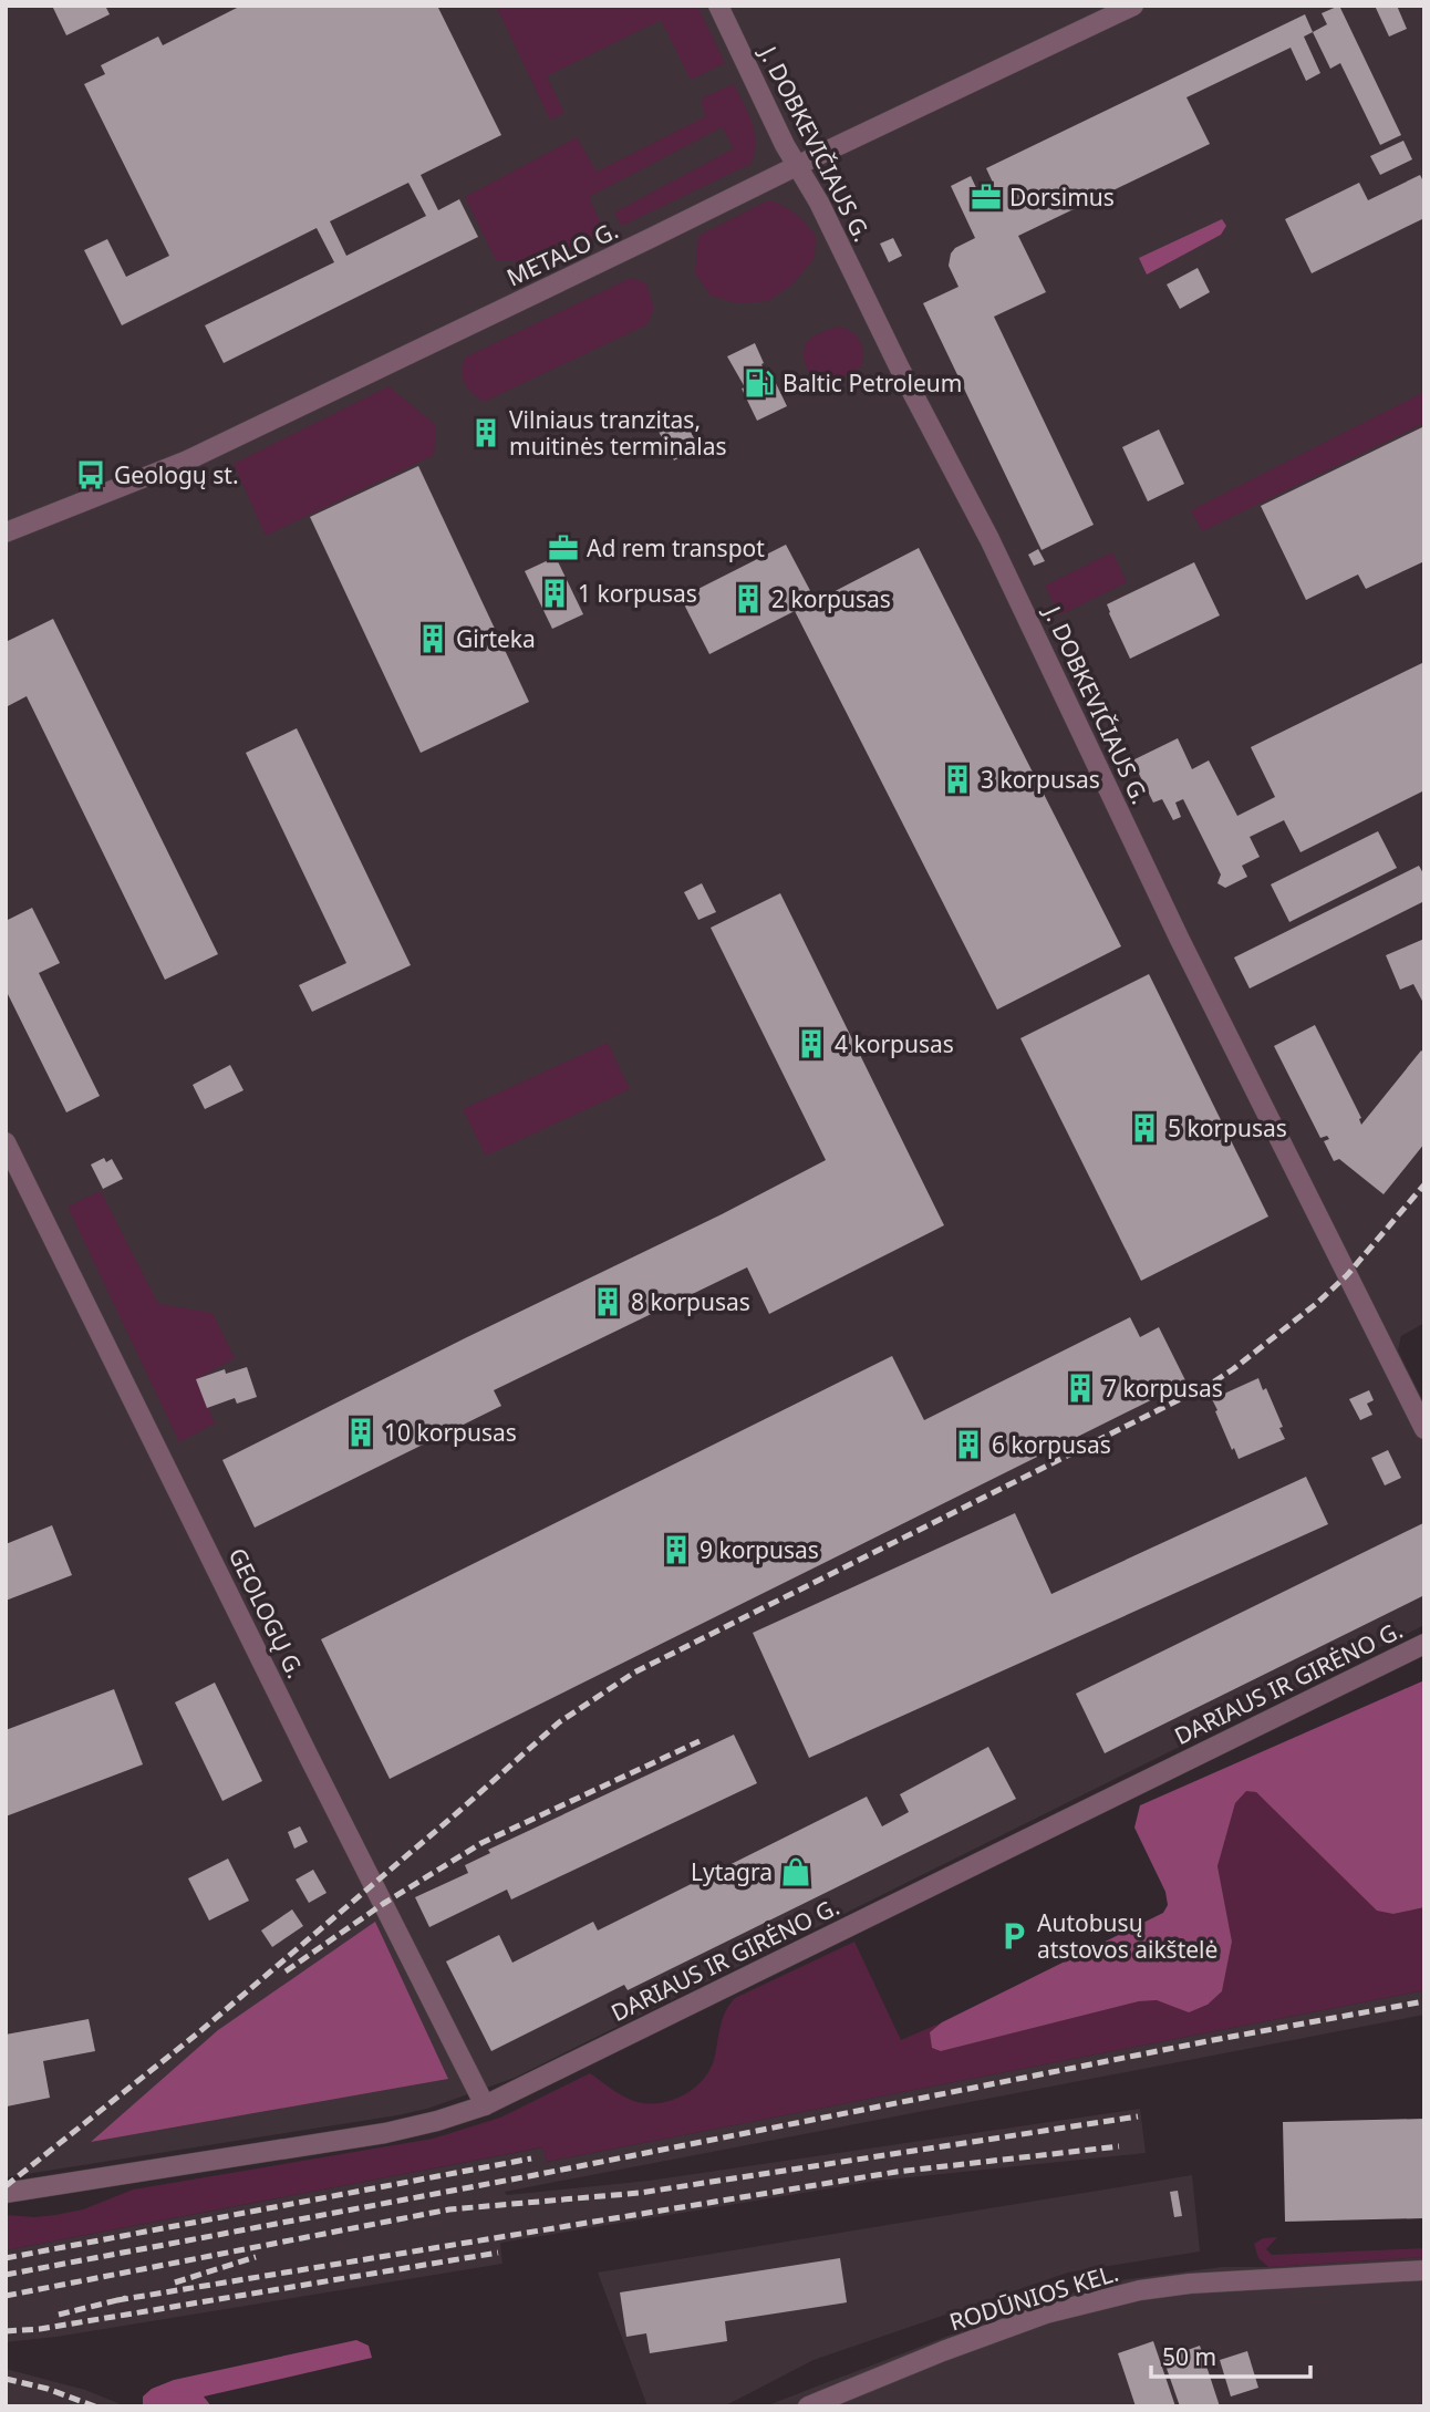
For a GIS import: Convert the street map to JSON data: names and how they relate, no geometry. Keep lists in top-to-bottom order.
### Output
{
  "streets": {
    "street": [
      "J. DOBKEVIČIAUS G.",
      "METALO G.",
      "GEOLOGŲ G.",
      "DARIAUS IR GIRĖNO G.",
      "RODŪNIOS KEL."
    ]
  },
  "crossings": [
    ["J. DOBKEVIČIAUS G.", "METALO G."],
    ["GEOLOGŲ G.", "DARIAUS IR GIRĖNO G."]
  ],
  "places": {
    "office": ["Dorsimus", "Ad rem transpot"],
    "fuel station": ["Baltic Petroleum"],
    "building": [
      "Vilniaus tranzitas, muitinės terminalas",
      "1 korpusas",
      "2 korpusas",
      "Girteka",
      "3 korpusas",
      "4 korpusas",
      "5 korpusas",
      "8 korpusas",
      "7 korpusas",
      "10 korpusas",
      "6 korpusas",
      "9 korpusas"
    ],
    "bus stop": ["Geologų st."],
    "shop": ["Lytagra"],
    "parking": ["Autobusų atstovos aikštelė"]
  },
  "scale_bar": "50 m"
}
